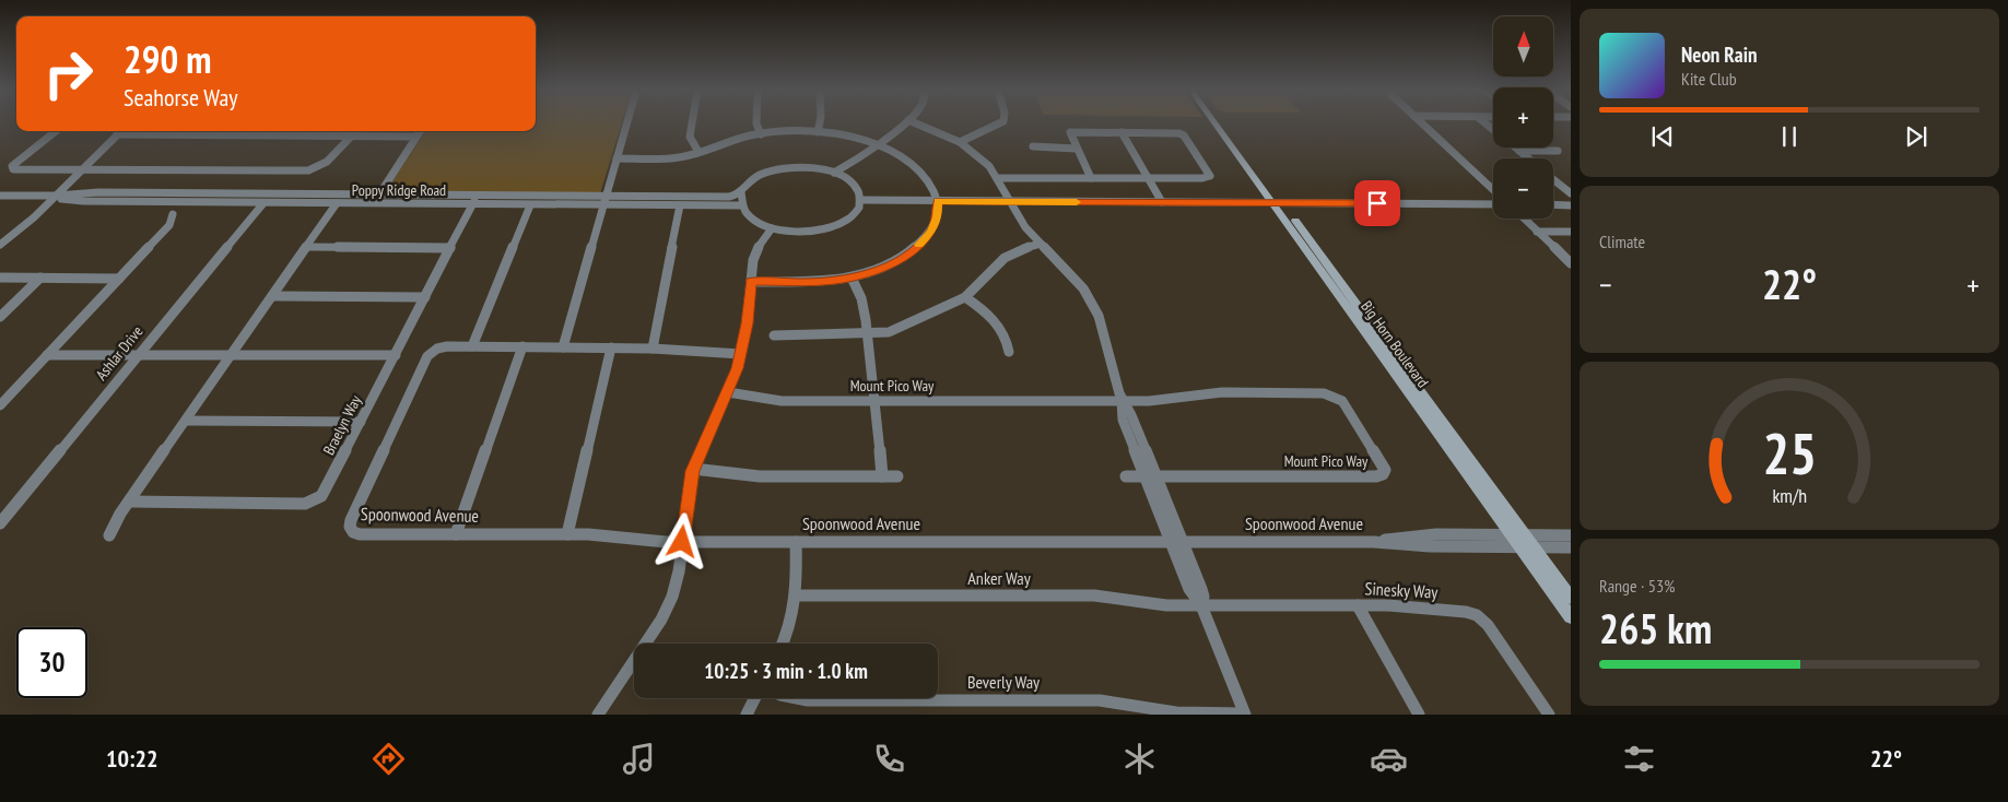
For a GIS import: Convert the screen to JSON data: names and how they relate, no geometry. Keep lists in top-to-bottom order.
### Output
{
  "streets": {
    "main road": ["Big Horn Boulevard"],
    "street": [
      "Poppy Ridge Road",
      "Ashlar Drive",
      "Mount Pico Way",
      "Braelyn Way",
      "Spoonwood Avenue",
      "Anker Way",
      "Sinesky Way",
      "Beverly Way"
    ]
  },
  "crossings": [
    ["Poppy Ridge Road", "Ashlar Drive"],
    ["Poppy Ridge Road", "Braelyn Way"],
    ["Big Horn Boulevard", "Spoonwood Avenue"],
    ["Anker Way", "Sinesky Way"]
  ],
  "north": "top",
  "page": {
    "map_buttons": ["+", "−"],
    "turn": ["290 m", "Seahorse Way"],
    "song": ["Neon Rain", "Kite Club"],
    "tile": [
      "Climate",
      ["Range · 53%", "265 km"]
    ],
    "heat": ["−", "22°", "+"],
    "limit": "30",
    "trip": "10:25 · 3 min · 1.0 km",
    "tabs": ["10:22", "22°"],
    "gauge": ["25", "km/h"]
  }
}
